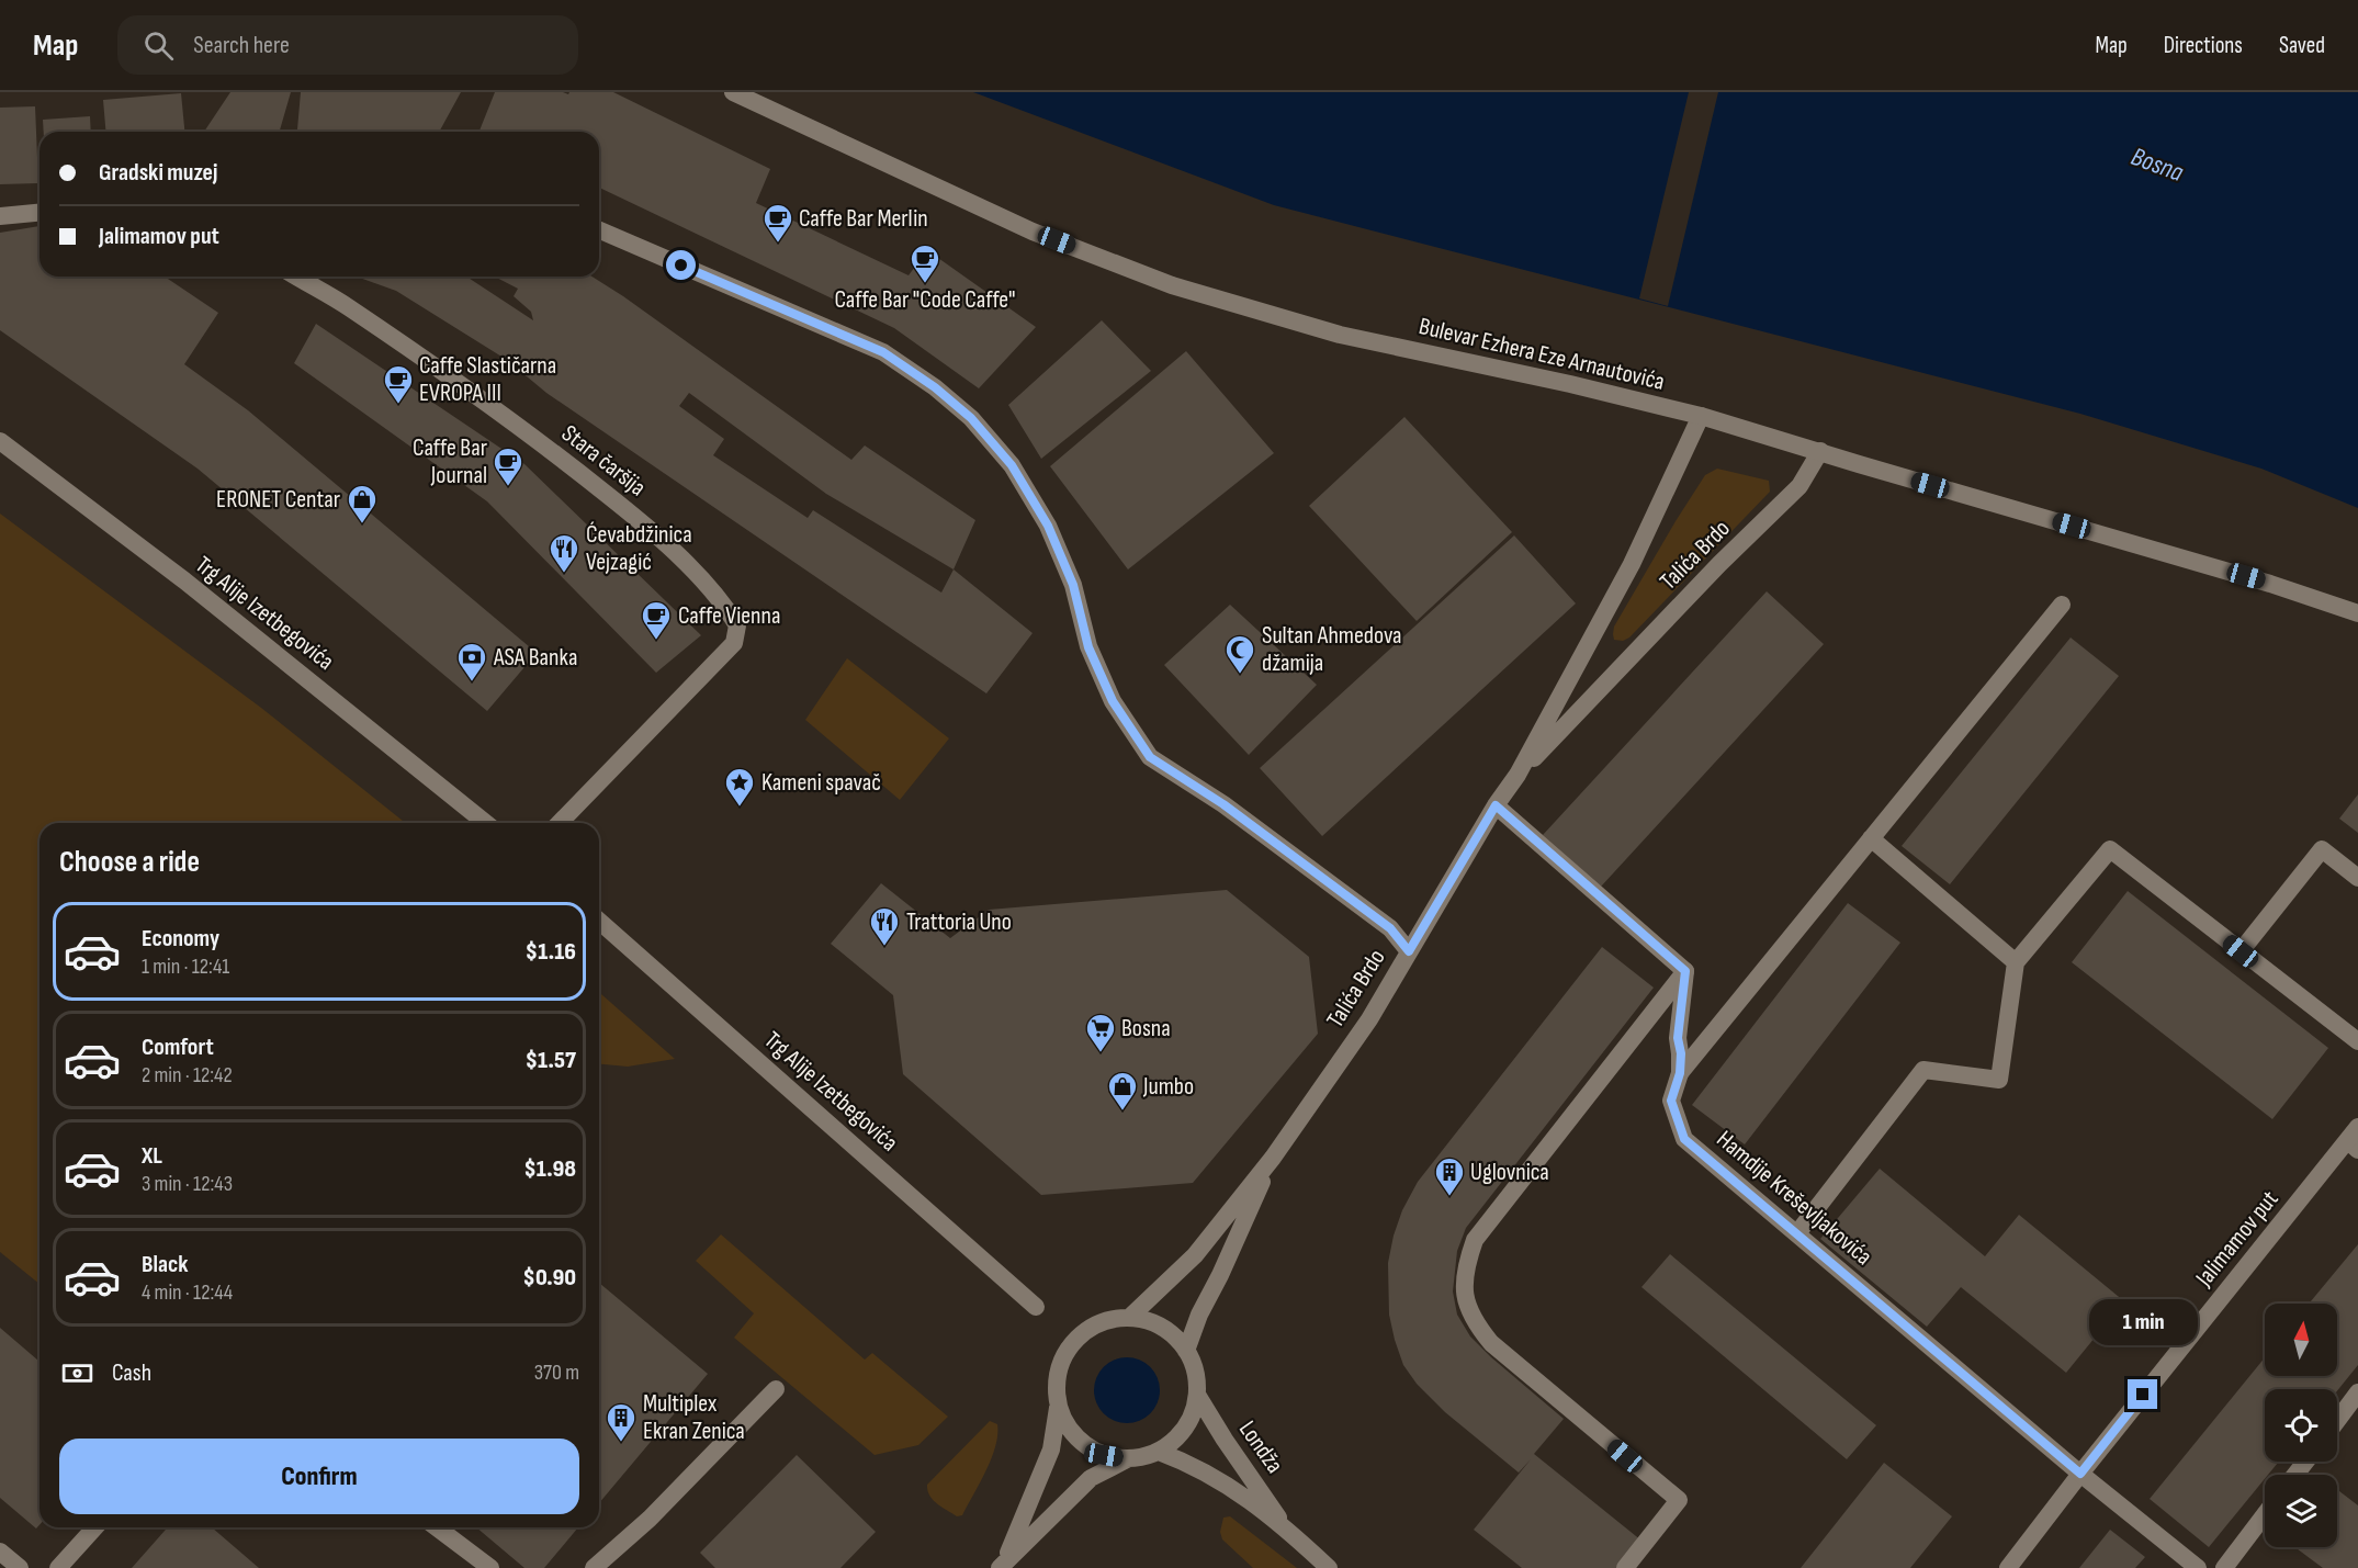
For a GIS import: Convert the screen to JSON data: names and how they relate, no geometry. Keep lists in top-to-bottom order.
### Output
{
  "streets": {
    "street": [
      "Bulevar Ezhera Eze Arnautovića",
      "Stara čaršija",
      "Talića Brdo",
      "Trg Alije Izetbegovića",
      "Hamdije Kreševljakovića",
      "Jalimamov put",
      "Londža"
    ]
  },
  "crossings": [
    ["Bulevar Ezhera Eze Arnautovića", "Talića Brdo"],
    ["Talića Brdo", "Londža"],
    ["Hamdije Kreševljakovića", "Jalimamov put"]
  ],
  "water": ["Bosna"],
  "places": {
    "cafe": [
      "Caffe Bar Merlin",
      "Caffe Bar \"Code Caffe\"",
      "Caffe Slastičarna EVROPA III",
      "Caffe Bar Journal",
      "Caffe Vienna"
    ],
    "shop": ["ERONET Centar", "Jumbo"],
    "restaurant": ["Ćevabdžinica Vejzagić", "Trattoria Uno"],
    "mosque": ["Sultan Ahmedova džamija"],
    "bank": ["ASA Banka"],
    "place": ["Kameni spavač"],
    "supermarket": ["Bosna"],
    "building": ["Uglovnica", "Multiplex Ekran Zenica"]
  },
  "north": "top",
  "page": {
    "header": "Map",
    "search": "Search here",
    "nav": ["Map", "Directions", "Saved"],
    "banner": ["Gradski muzej", "Jalimamov put"],
    "heading": "Choose a ride",
    "list": [
      {
        "name": "Economy",
        "note": "1 min · 12:41",
        "value": "$1.16"
      },
      {
        "name": "Comfort",
        "note": "2 min · 12:42",
        "value": "$1.57"
      },
      {
        "name": "XL",
        "note": "3 min · 12:43",
        "value": "$1.98"
      },
      {
        "name": "Black",
        "note": "4 min · 12:44",
        "value": "$0.90"
      }
    ],
    "bubble": "1 min",
    "pay": ["Cash", "370 m"],
    "buttons": "Confirm"
  }
}
